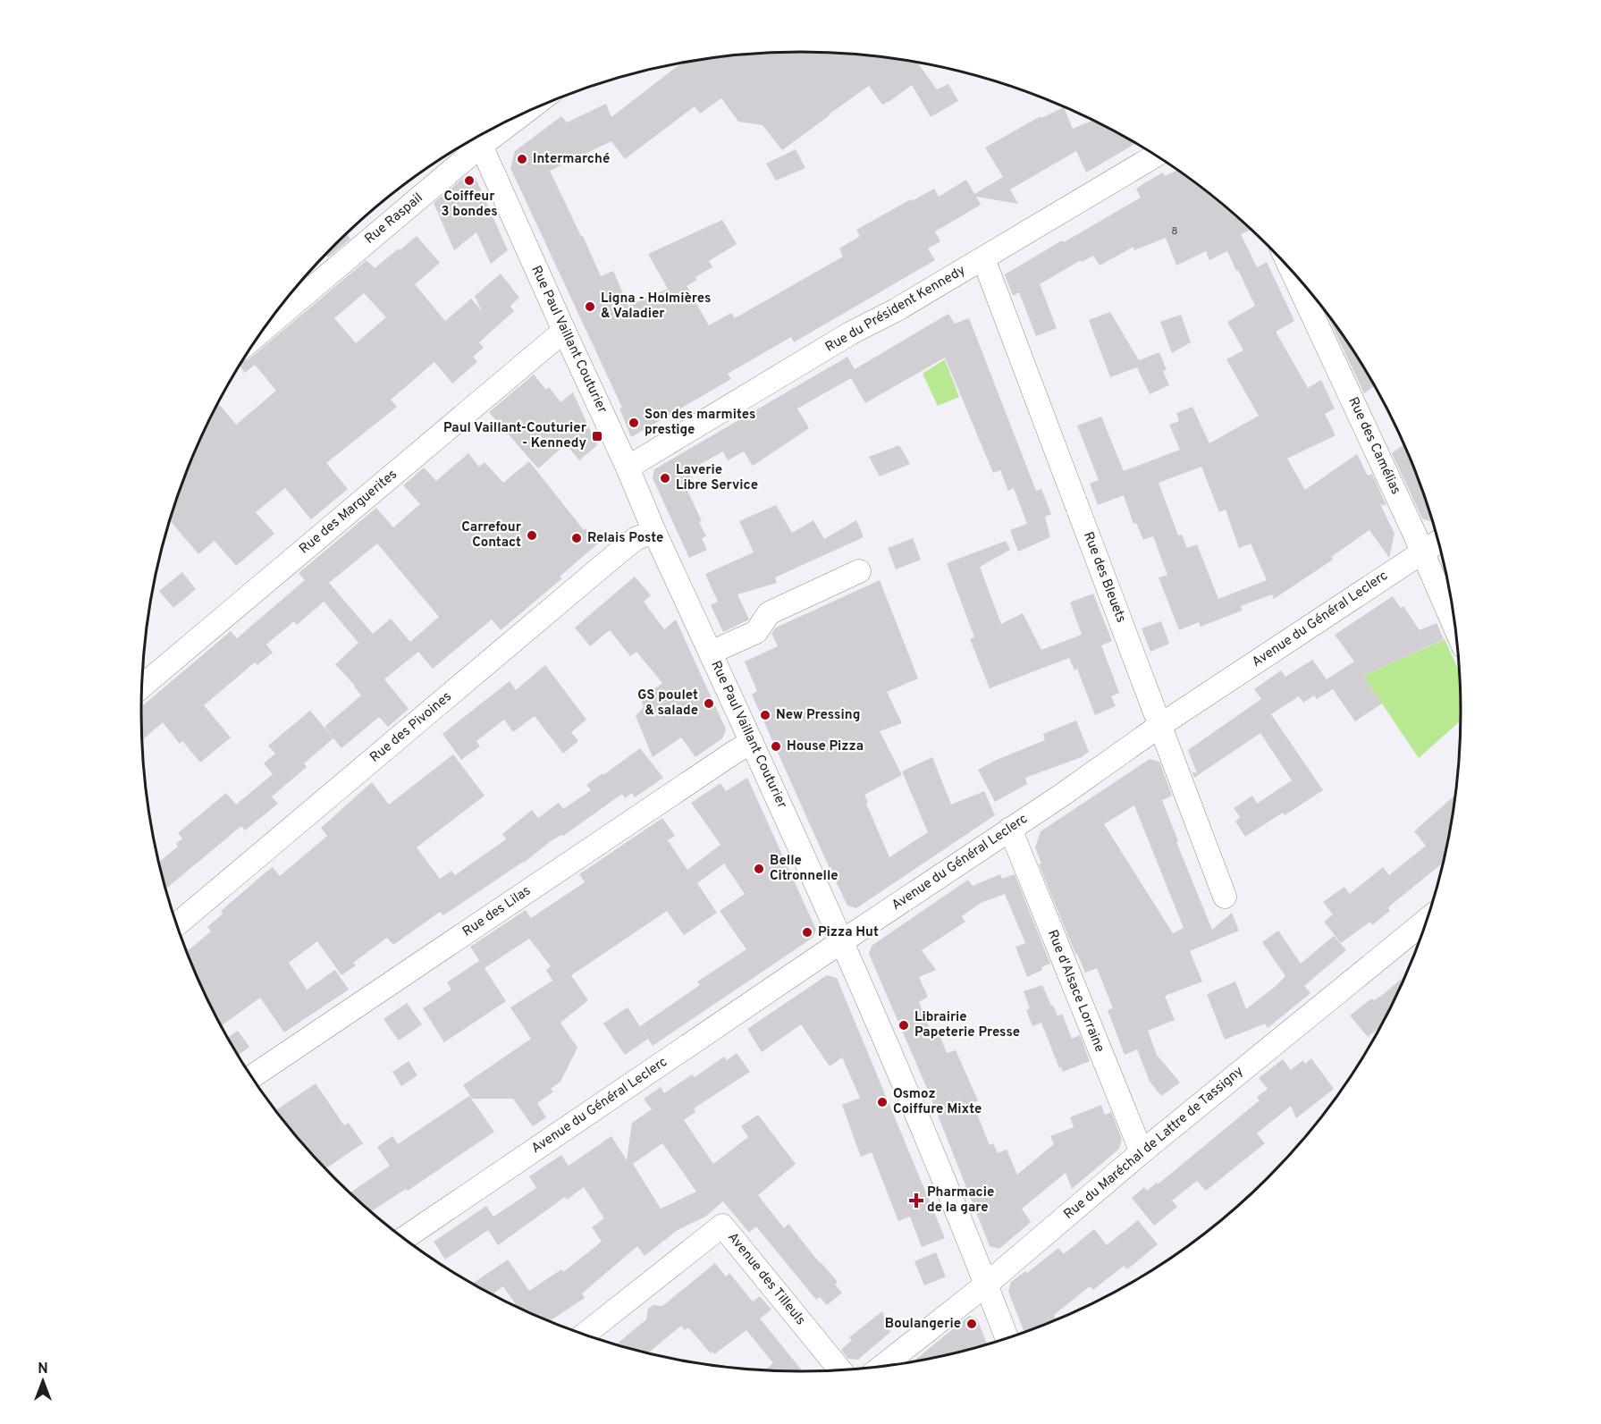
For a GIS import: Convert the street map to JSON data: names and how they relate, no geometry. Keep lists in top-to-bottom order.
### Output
{
  "streets": {
    "street": [
      "Rue Raspail",
      "Rue du Président Kennedy",
      "Rue Paul Vaillant Couturier",
      "Rue des Camélias",
      "Rue des Marguerites",
      "Rue des Bleuets",
      "Avenue du Général Leclerc",
      "Rue des Pivoines",
      "Rue des Lilas",
      "Rue d'Alsace Lorraine",
      "Rue du Maréchal de Lattre de Tassigny",
      "Avenue des Tilleuls"
    ]
  },
  "crossings": [
    ["Rue Raspail", "Rue Paul Vaillant Couturier"],
    ["Rue du Président Kennedy", "Rue Paul Vaillant Couturier"],
    ["Rue du Président Kennedy", "Rue des Bleuets"],
    ["Rue Paul Vaillant Couturier", "Rue des Marguerites"],
    ["Rue Paul Vaillant Couturier", "Avenue du Général Leclerc"],
    ["Rue Paul Vaillant Couturier", "Rue des Pivoines"],
    ["Rue Paul Vaillant Couturier", "Rue des Lilas"],
    ["Rue Paul Vaillant Couturier", "Rue du Maréchal de Lattre de Tassigny"],
    ["Rue des Camélias", "Avenue du Général Leclerc"],
    ["Rue des Bleuets", "Avenue du Général Leclerc"],
    ["Avenue du Général Leclerc", "Rue d'Alsace Lorraine"],
    ["Rue d'Alsace Lorraine", "Rue du Maréchal de Lattre de Tassigny"]
  ],
  "places": {
    "other": [
      "Intermarché",
      "Coiffeur 3 bondes",
      "Ligna - Holmières & Valadier",
      "Son des marmites prestige",
      "Laverie Libre Service",
      "Carrefour Contact",
      "Relais Poste",
      "GS poulet & salade",
      "New Pressing",
      "House Pizza",
      "Belle Citronnelle",
      "Pizza Hut",
      "Librairie Papeterie Presse",
      "Osmoz Coiffure Mixte",
      "Boulangerie"
    ],
    "transit": ["Paul Vaillant-Couturier - Kennedy"],
    "health": ["Pharmacie de la gare"]
  },
  "house_numbers": ["8"],
  "north": "top"
}
